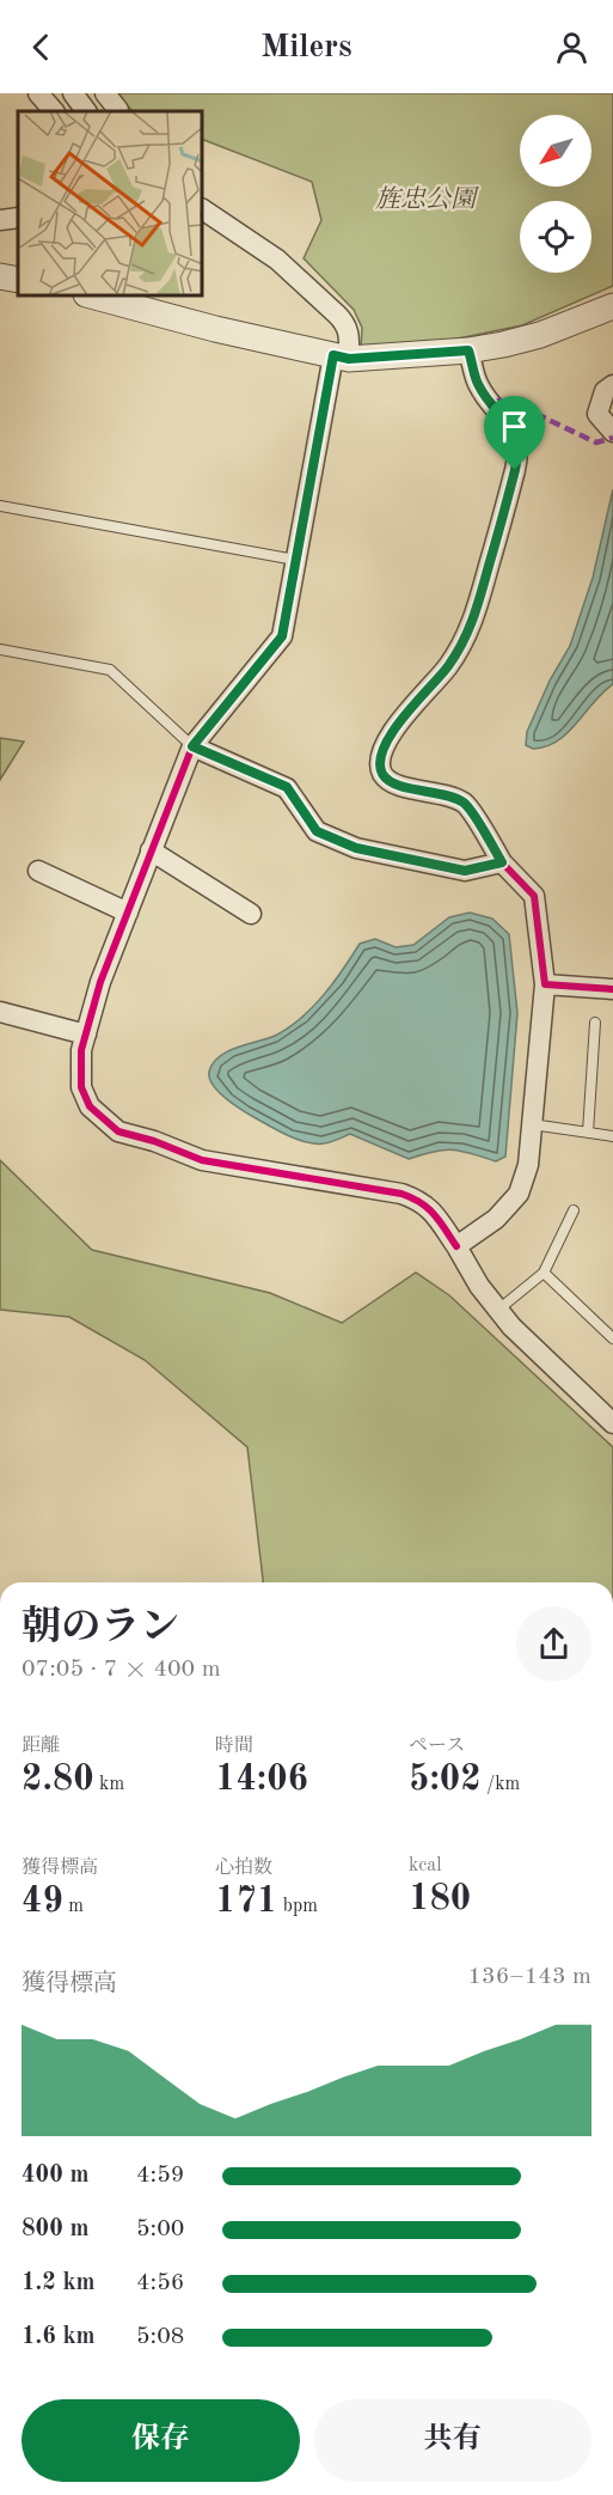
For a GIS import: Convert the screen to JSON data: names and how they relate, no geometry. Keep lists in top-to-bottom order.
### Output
{
  "parks": ["旌忠公園"],
  "north": "bottom left",
  "page": {
    "header": "Milers",
    "heading": ["朝のラン", "07:05 · 7 × 400 m"],
    "stats": [
      ["距離", "2.80 km"],
      ["時間", "14:06"],
      ["ペース", "5:02 /km"],
      ["獲得標高", "49 m"],
      ["心拍数", "171 bpm"],
      ["kcal", "180"]
    ],
    "chart": ["獲得標高", "136–143 m"],
    "list": [
      {
        "name": "400 m",
        "note": "4:59"
      },
      {
        "name": "800 m",
        "note": "5:00"
      },
      {
        "name": "1.2 km",
        "note": "4:56"
      },
      {
        "name": "1.6 km",
        "note": "5:08"
      }
    ],
    "buttons": ["保存", "共有"]
  }
}
